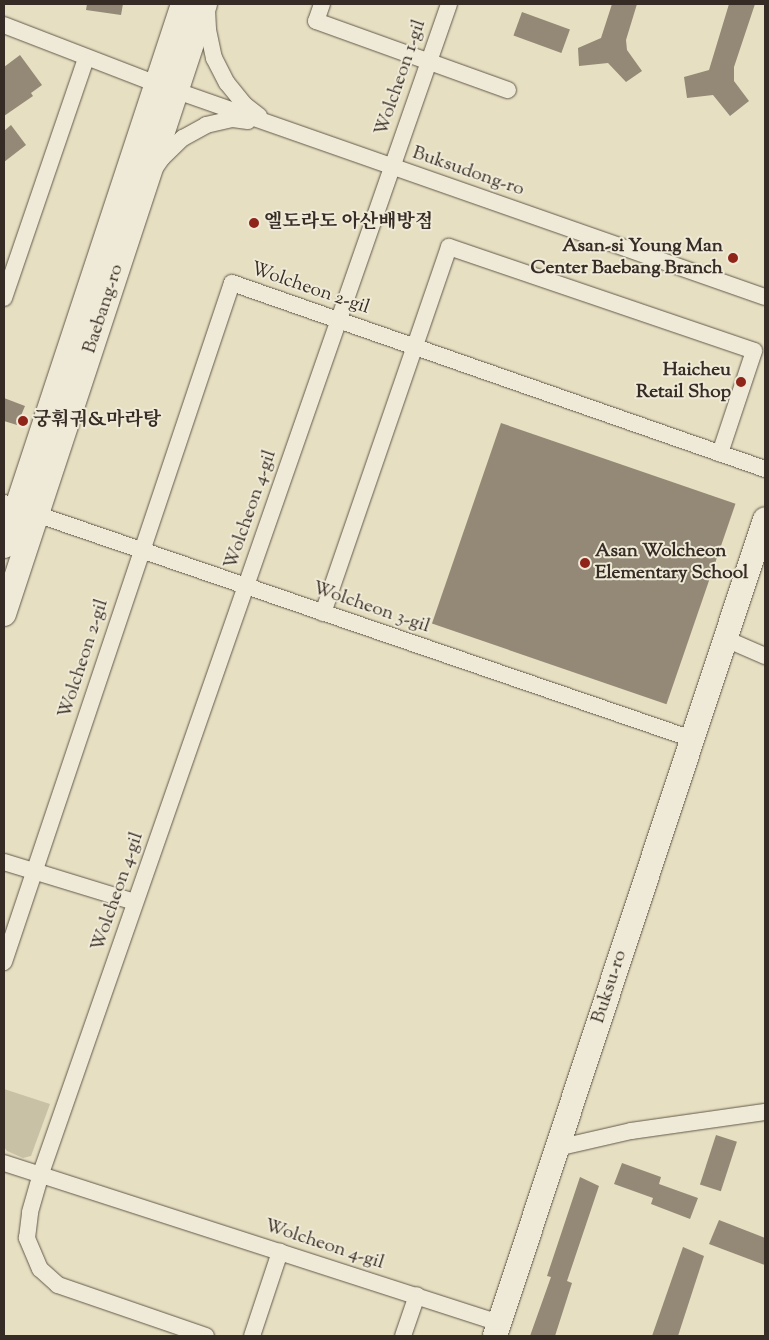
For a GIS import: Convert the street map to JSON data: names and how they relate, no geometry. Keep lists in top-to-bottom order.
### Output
{
  "streets": {
    "street": [
      "Wolcheon 1-gil",
      "Buksudong-ro",
      "Wolcheon 2-gil",
      "Baebang-ro",
      "Wolcheon 4-gil",
      "Wolcheon 3-gil",
      "Buksu-ro"
    ]
  },
  "crossings": [
    ["Wolcheon 1-gil", "Buksudong-ro"],
    ["Wolcheon 1-gil", "Wolcheon 4-gil"],
    ["Buksudong-ro", "Baebang-ro"],
    ["Buksudong-ro", "Wolcheon 4-gil"],
    ["Wolcheon 2-gil", "Wolcheon 4-gil"],
    ["Wolcheon 2-gil", "Wolcheon 3-gil"],
    ["Baebang-ro", "Wolcheon 3-gil"],
    ["Wolcheon 4-gil", "Wolcheon 3-gil"],
    ["Wolcheon 4-gil", "Buksu-ro"],
    ["Wolcheon 3-gil", "Buksu-ro"]
  ],
  "places": [
    "엘도라도 아산배방점",
    "Asan-si Young Man Center Baebang Branch",
    "Haicheu Retail Shop",
    "궁훠궈&마라탕",
    "Asan Wolcheon Elementary School"
  ]
}
